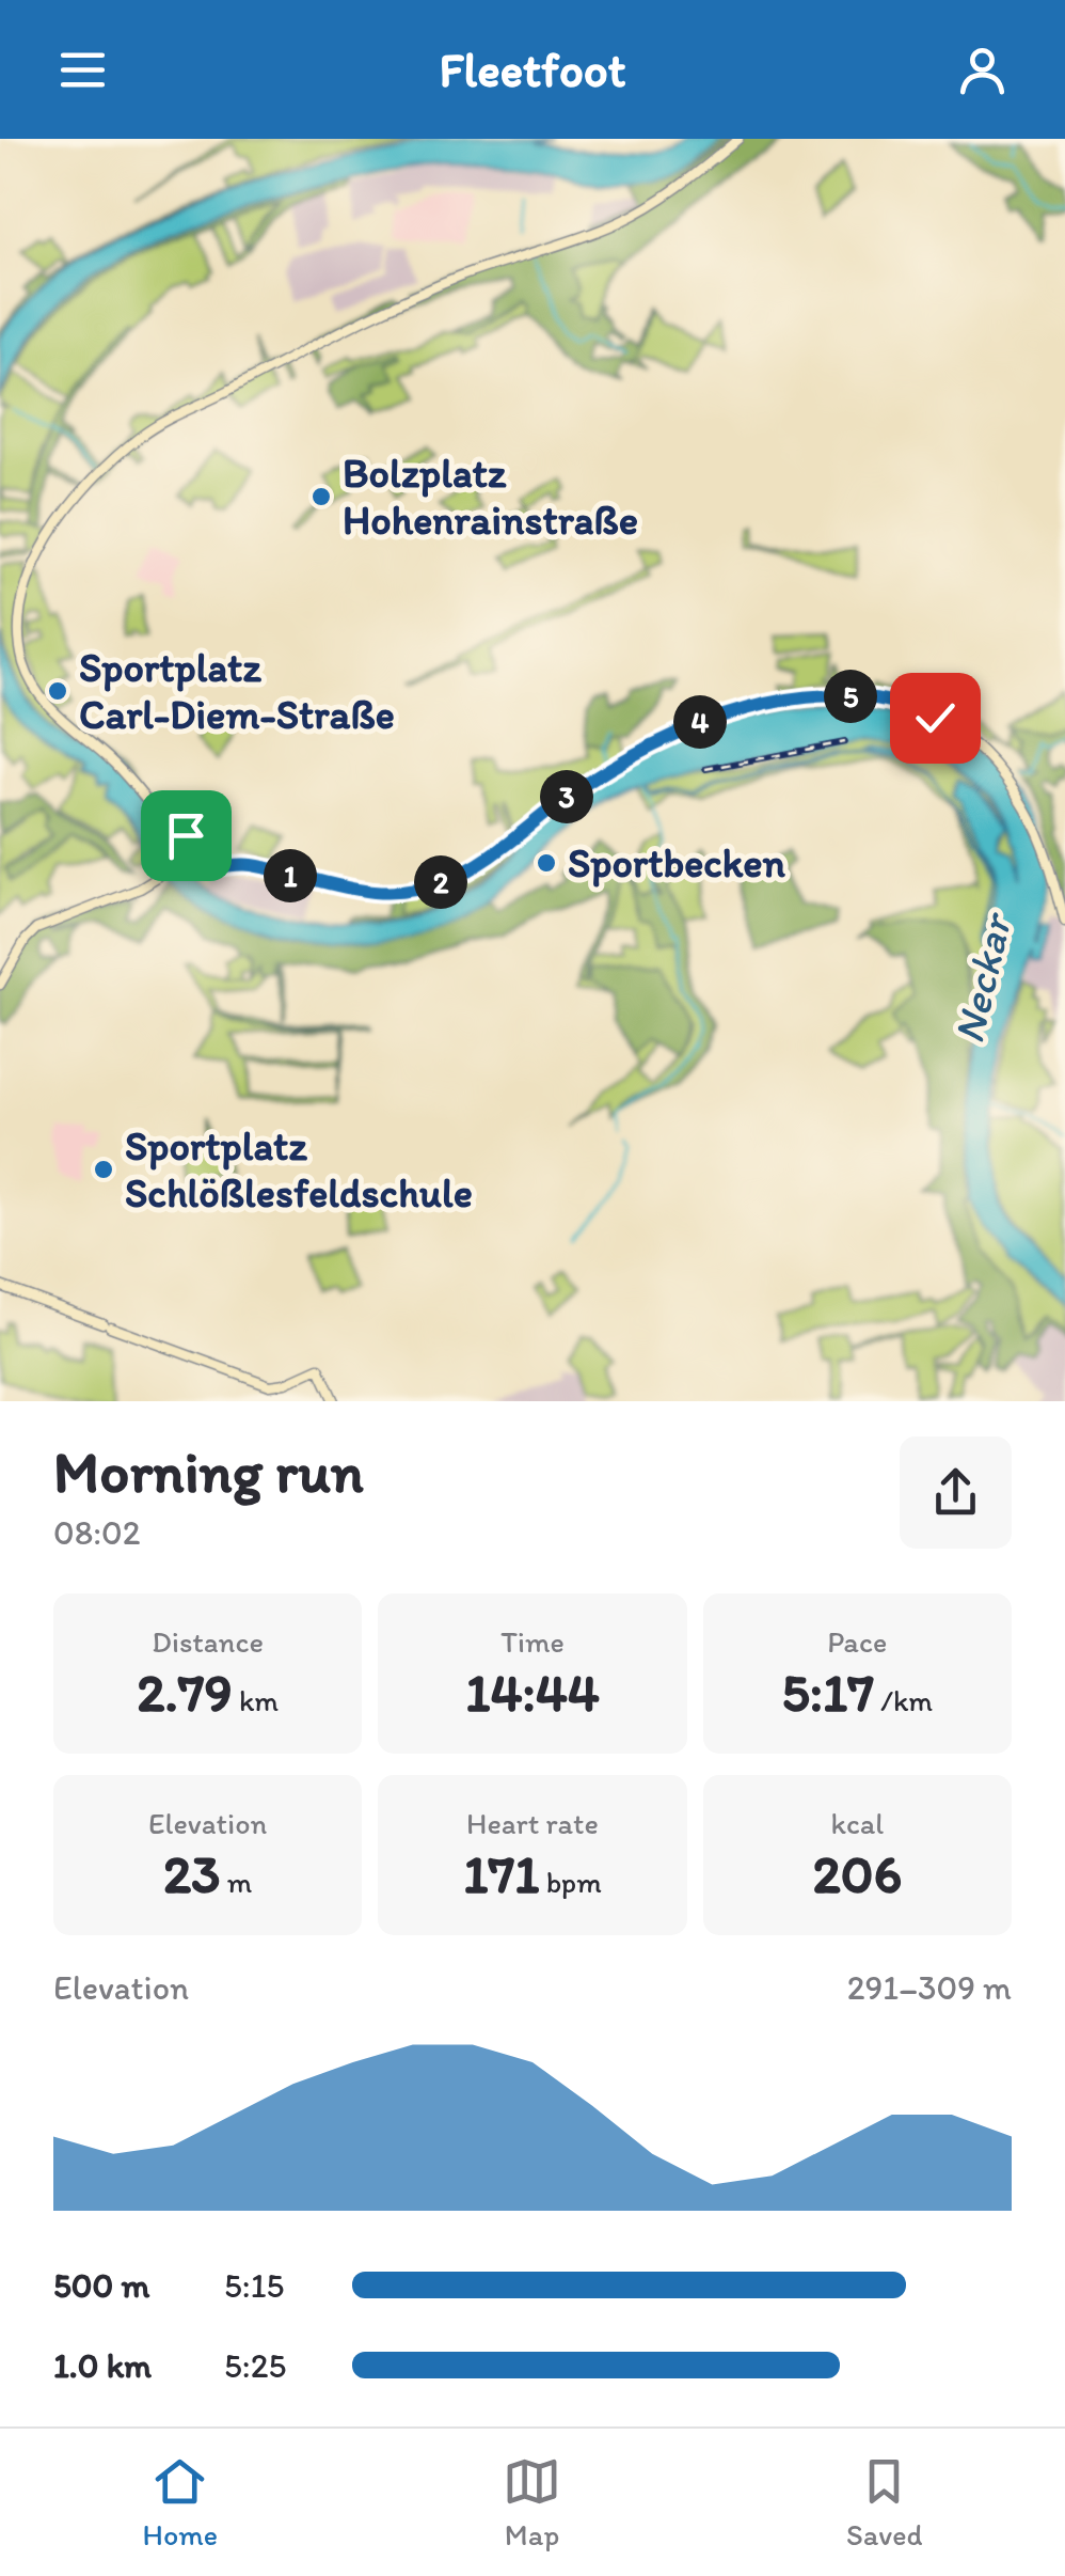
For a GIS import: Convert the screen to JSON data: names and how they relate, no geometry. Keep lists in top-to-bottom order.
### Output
{
  "water": ["Neckar"],
  "places": [
    "Bolzplatz Hohenrainstraße",
    "Sportplatz Carl-Diem-Straße",
    "Sportbecken",
    "Sportplatz Schlößlesfeldschule"
  ],
  "page": {
    "header": "Fleetfoot",
    "pins": [
      "5",
      "4",
      "3",
      "1",
      "2"
    ],
    "heading": ["Morning run", "08:02"],
    "stats": [
      ["Distance", "2.79 km"],
      ["Time", "14:44"],
      ["Pace", "5:17 /km"],
      ["Elevation", "23 m"],
      ["Heart rate", "171 bpm"],
      ["kcal", "206"]
    ],
    "chart": ["Elevation", "291–309 m"],
    "list": [
      {
        "name": "500 m",
        "note": "5:15"
      },
      {
        "name": "1.0 km",
        "note": "5:25"
      }
    ],
    "tabs": ["Home", "Map", "Saved"]
  }
}
